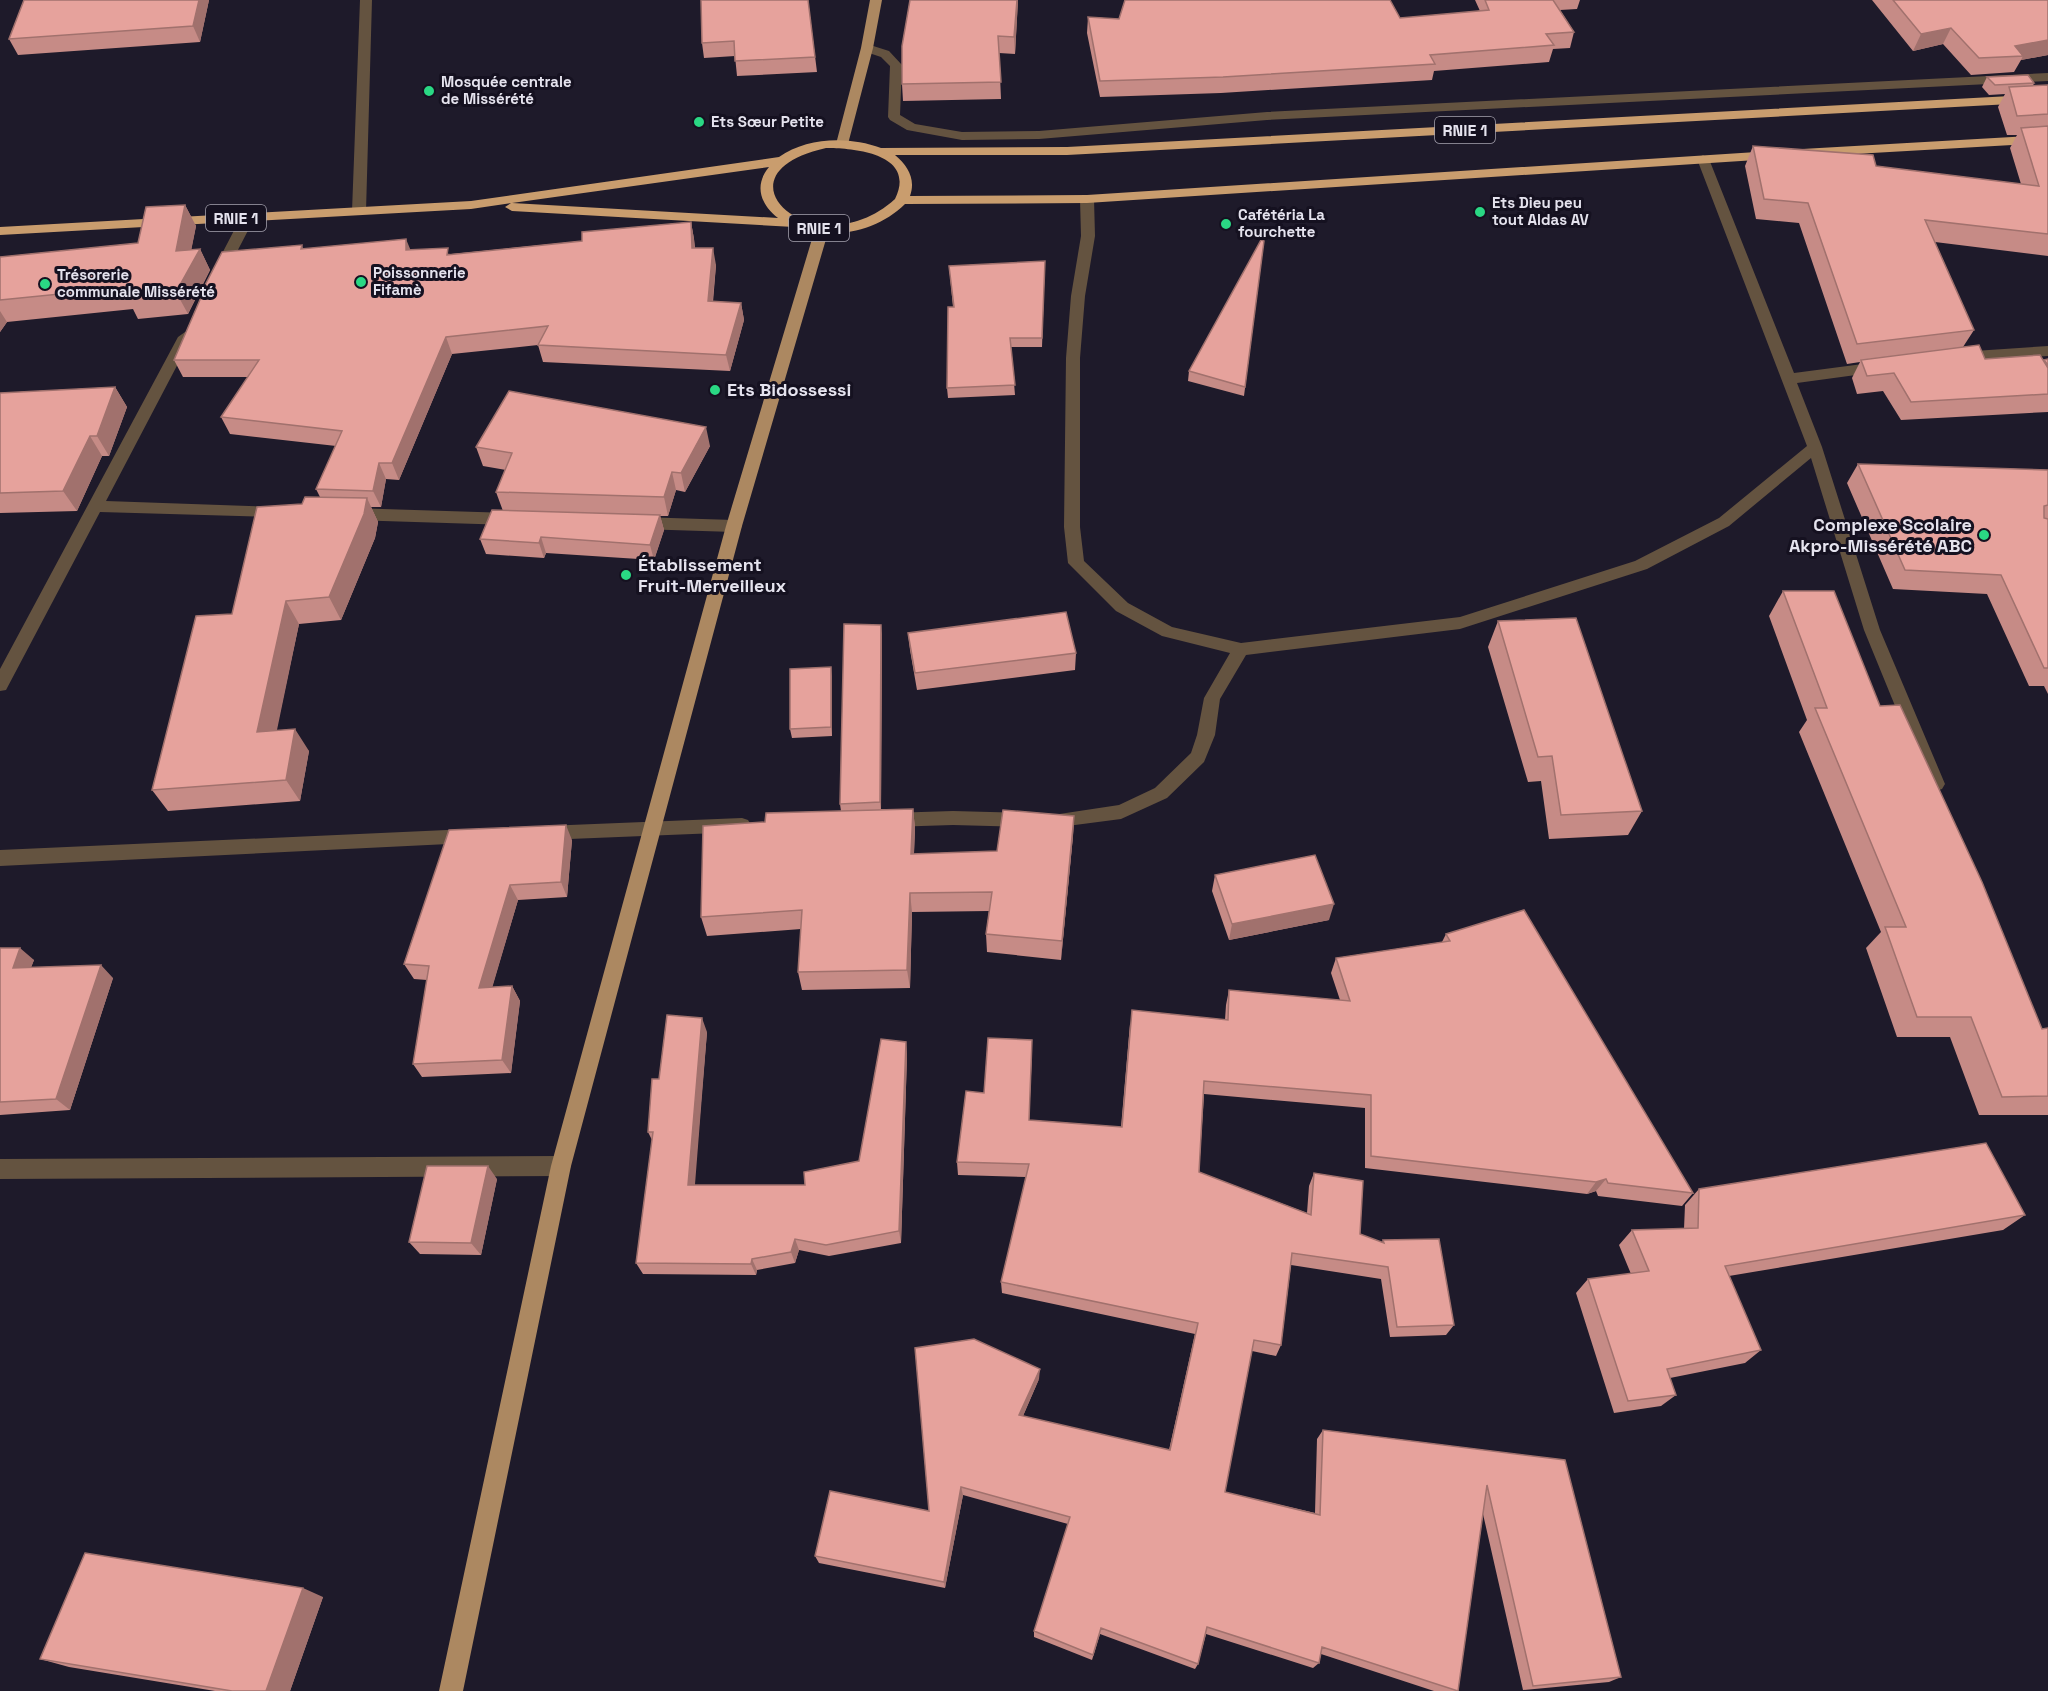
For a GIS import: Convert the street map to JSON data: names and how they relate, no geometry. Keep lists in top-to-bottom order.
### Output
{
  "streets": {
    "highway": ["RNIE 1"]
  },
  "places": [
    "Mosquée centrale de Missérété",
    "Ets Sœur Petite",
    "Ets Dieu peu tout Aldas AV",
    "Cafétéria La fourchette",
    "Poissonnerie Fifamè",
    "Trésorerie communale Missérété",
    "Ets Bidossessi",
    "Complexe Scolaire Akpro-Missérété ABC",
    "Établissement Fruit-Merveilleux"
  ]
}
